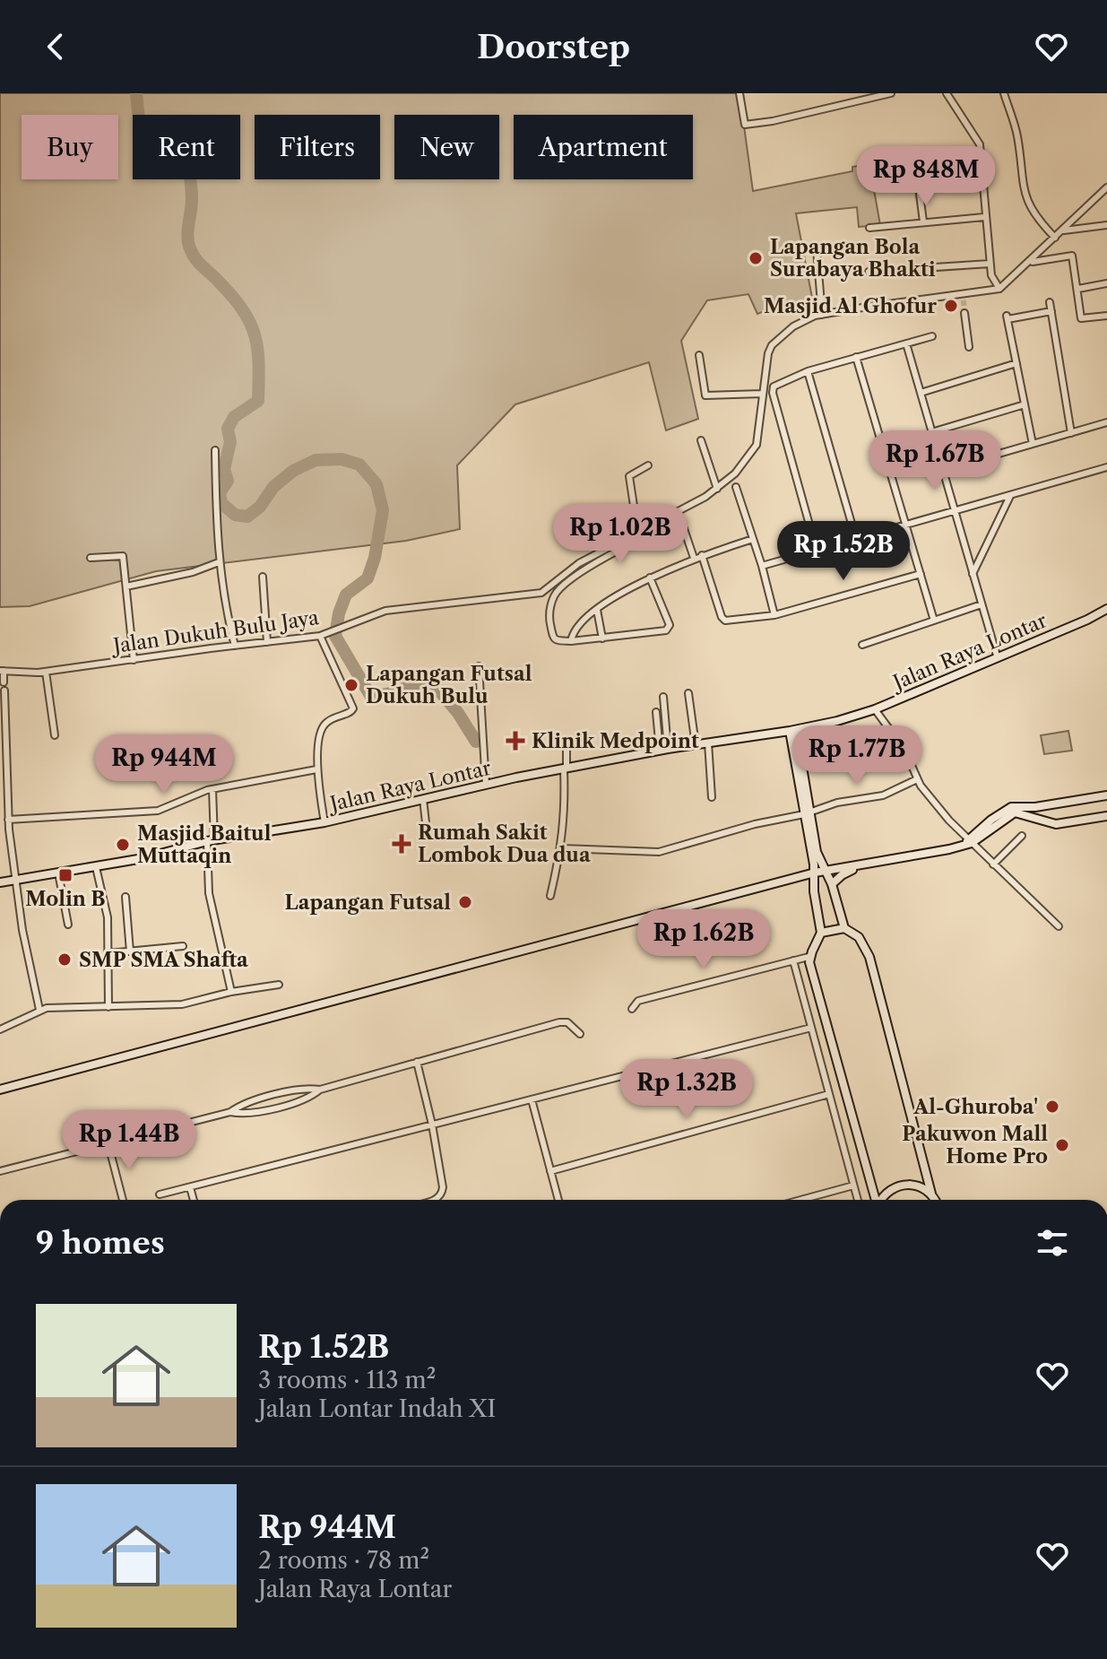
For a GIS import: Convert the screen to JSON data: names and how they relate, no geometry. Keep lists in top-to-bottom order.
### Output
{
  "streets": {
    "street": ["Jalan Dukuh Bulu Jaya", "Jalan Raya Lontar"]
  },
  "places": {
    "other": [
      "Lapangan Bola Surabaya Bhakti",
      "Masjid Al Ghofur",
      "Lapangan Futsal Dukuh Bulu",
      "Masjid Baitul Muttaqin",
      "Lapangan Futsal",
      "SMP SMA Shafta",
      "Al-Ghuroba'",
      "Pakuwon Mall Home Pro"
    ],
    "health": ["Klinik Medpoint", "Rumah Sakit Lombok Dua dua"],
    "transit": ["Molin B"]
  },
  "page": {
    "header": "Doorstep",
    "chip": [
      "Buy",
      "Rent",
      "Filters",
      "New",
      "Apartment"
    ],
    "price": [
      "Rp 848M",
      "Rp 1.67B",
      "Rp 1.02B",
      "Rp 1.52B",
      "Rp 1.77B",
      "Rp 944M",
      "Rp 1.62B",
      "Rp 1.32B",
      "Rp 1.44B"
    ],
    "heading": "9 homes",
    "list": [
      {
        "name": "Rp 1.52B",
        "note": "3 rooms · 113 m² · Jalan Lontar Indah XI"
      },
      {
        "name": "Rp 944M",
        "note": "2 rooms · 78 m² · Jalan Raya Lontar"
      }
    ]
  }
}
